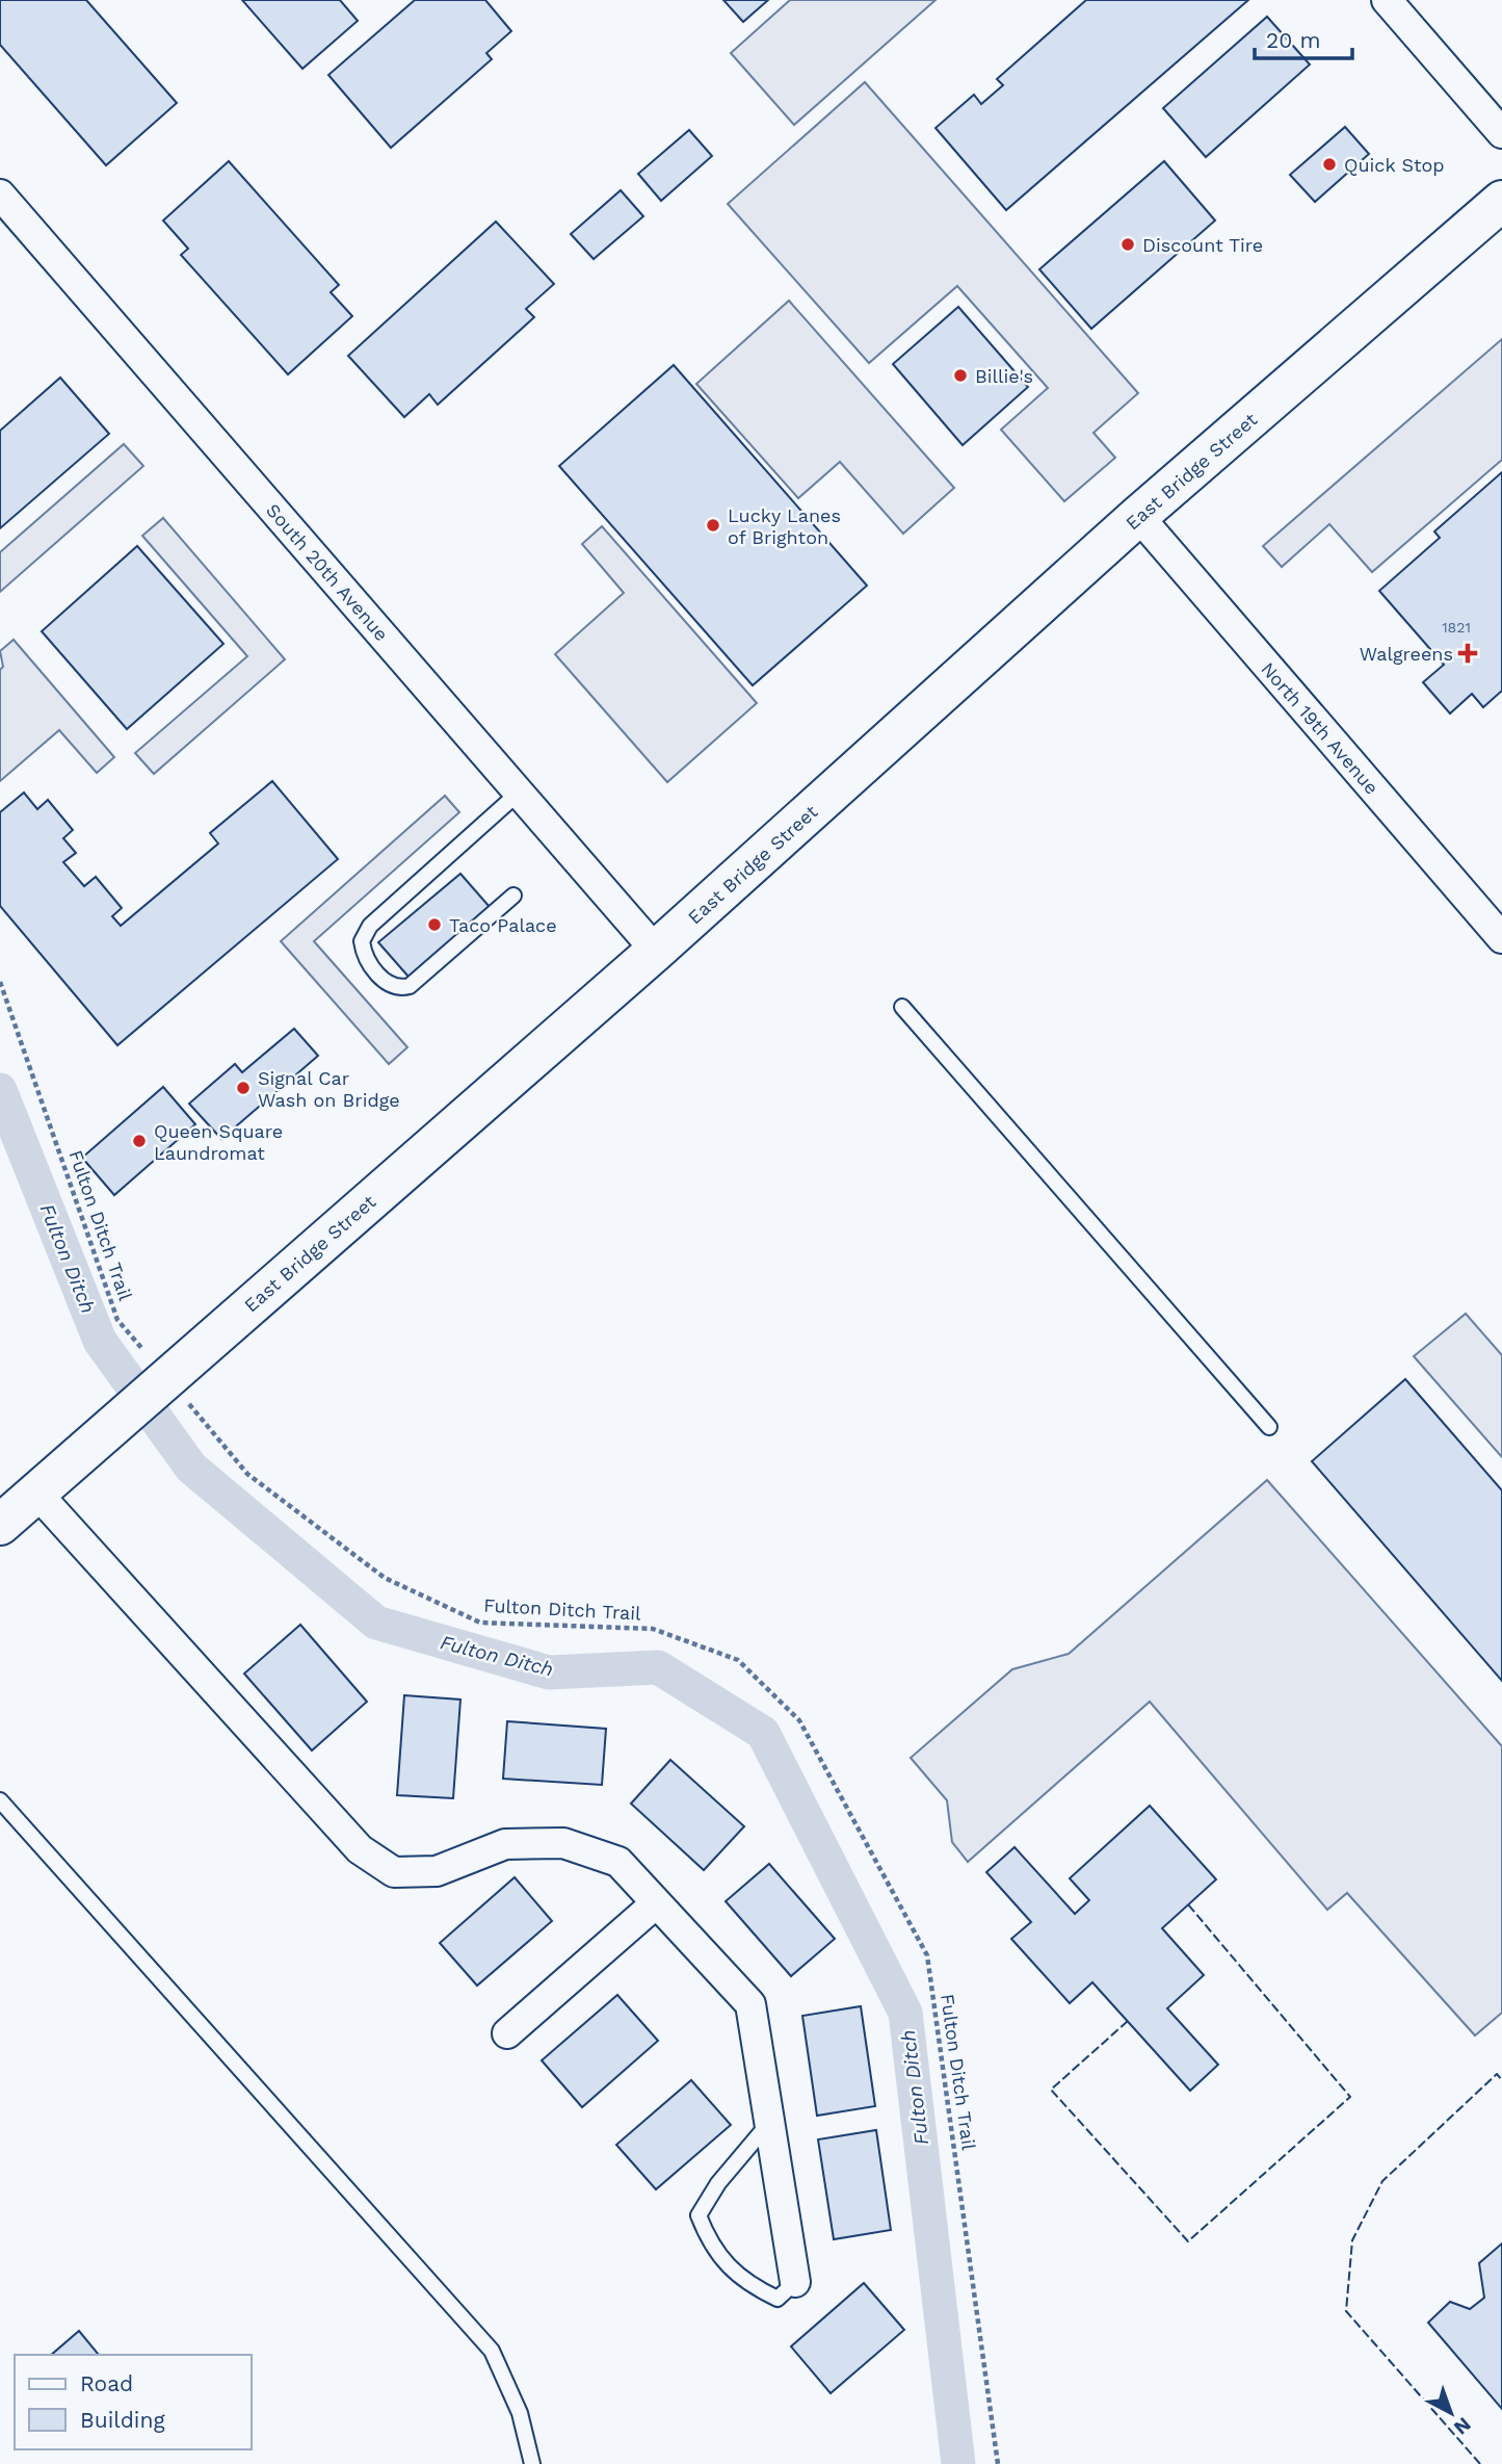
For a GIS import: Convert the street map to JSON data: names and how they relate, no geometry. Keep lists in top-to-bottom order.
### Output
{
  "streets": {
    "main road": ["East Bridge Street"],
    "street": ["South 20th Avenue", "North 19th Avenue"],
    "path": ["Fulton Ditch Trail"]
  },
  "crossings": [
    ["East Bridge Street", "South 20th Avenue"],
    ["East Bridge Street", "North 19th Avenue"],
    ["East Bridge Street", "Fulton Ditch Trail"]
  ],
  "water": ["Fulton Ditch"],
  "places": {
    "other": [
      "Quick Stop",
      "Discount Tire",
      "Billie's",
      "Lucky Lanes of Brighton",
      "Taco Palace",
      "Signal Car Wash on Bridge",
      "Queen Square Laundromat"
    ],
    "health": ["Walgreens"]
  },
  "house_numbers": ["1821"],
  "legend": ["Road", "Building"],
  "scale_bar": "20 m",
  "north": "bottom right"
}
